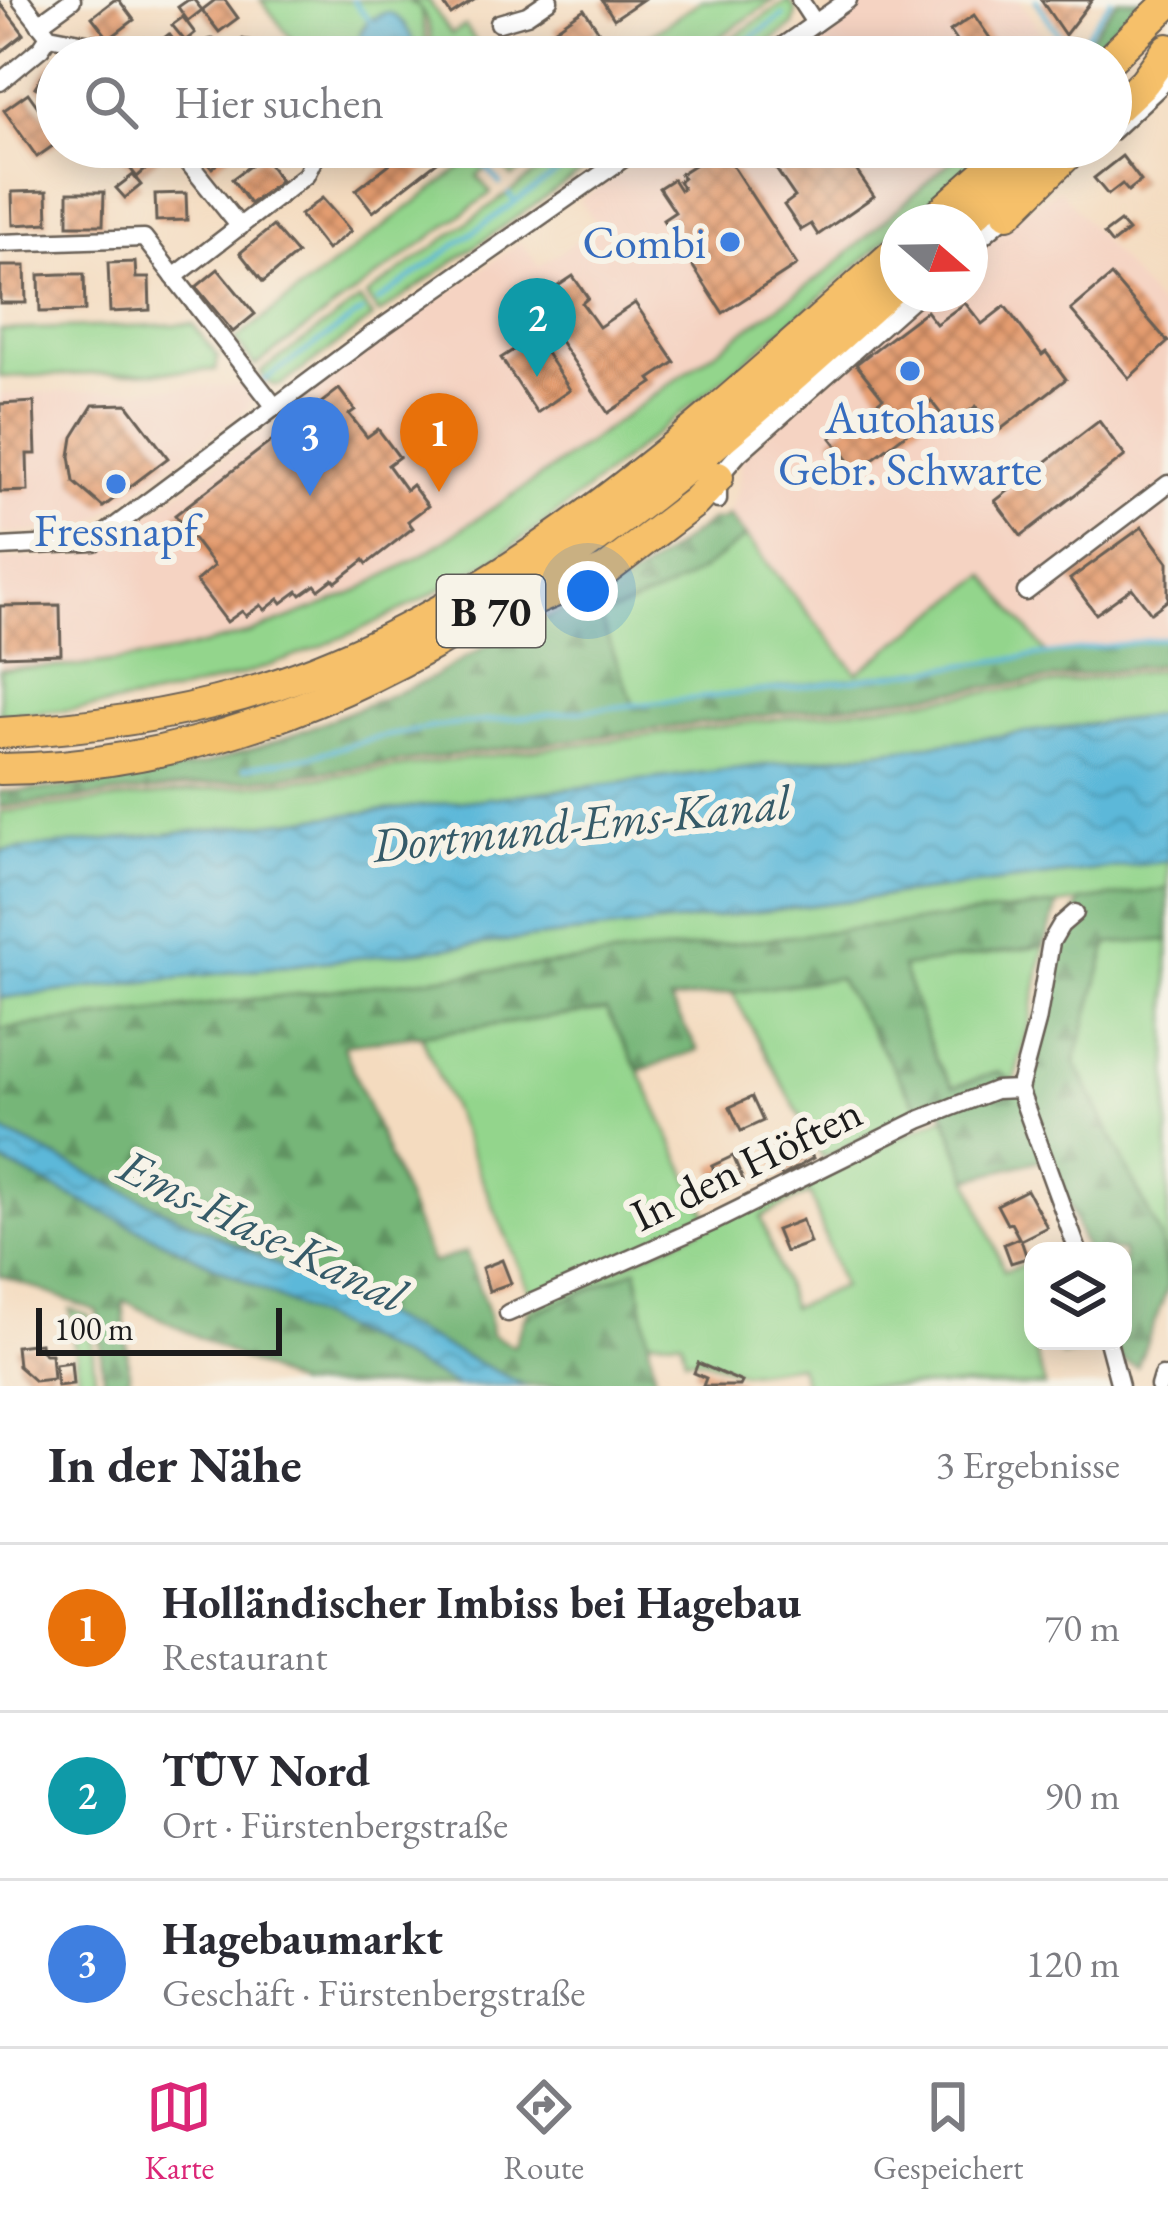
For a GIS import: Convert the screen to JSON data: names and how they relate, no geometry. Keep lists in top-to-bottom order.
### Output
{
  "streets": {
    "highway": ["B 70"],
    "street": ["In den Höften"]
  },
  "water": ["Dortmund-Ems-Kanal", "Ems-Hase-Kanal"],
  "places": ["Combi", "Autohaus Gebr. Schwarte", "Fressnapf"],
  "scale_bar": "100 m",
  "north": "right",
  "page": {
    "search": "Hier suchen",
    "pins": ["2", "1", "3"],
    "scale": "100 m",
    "heading": ["In der Nähe", "3 Ergebnisse"],
    "list": [
      {
        "mark": "1",
        "name": "Holländischer Imbiss bei Hagebau",
        "note": "Restaurant",
        "value": "70 m"
      },
      {
        "mark": "2",
        "name": "TÜV Nord",
        "note": "Ort · Fürstenbergstraße",
        "value": "90 m"
      },
      {
        "mark": "3",
        "name": "Hagebaumarkt",
        "note": "Geschäft · Fürstenbergstraße",
        "value": "120 m"
      }
    ],
    "nav": ["Karte", "Route", "Gespeichert"]
  }
}
